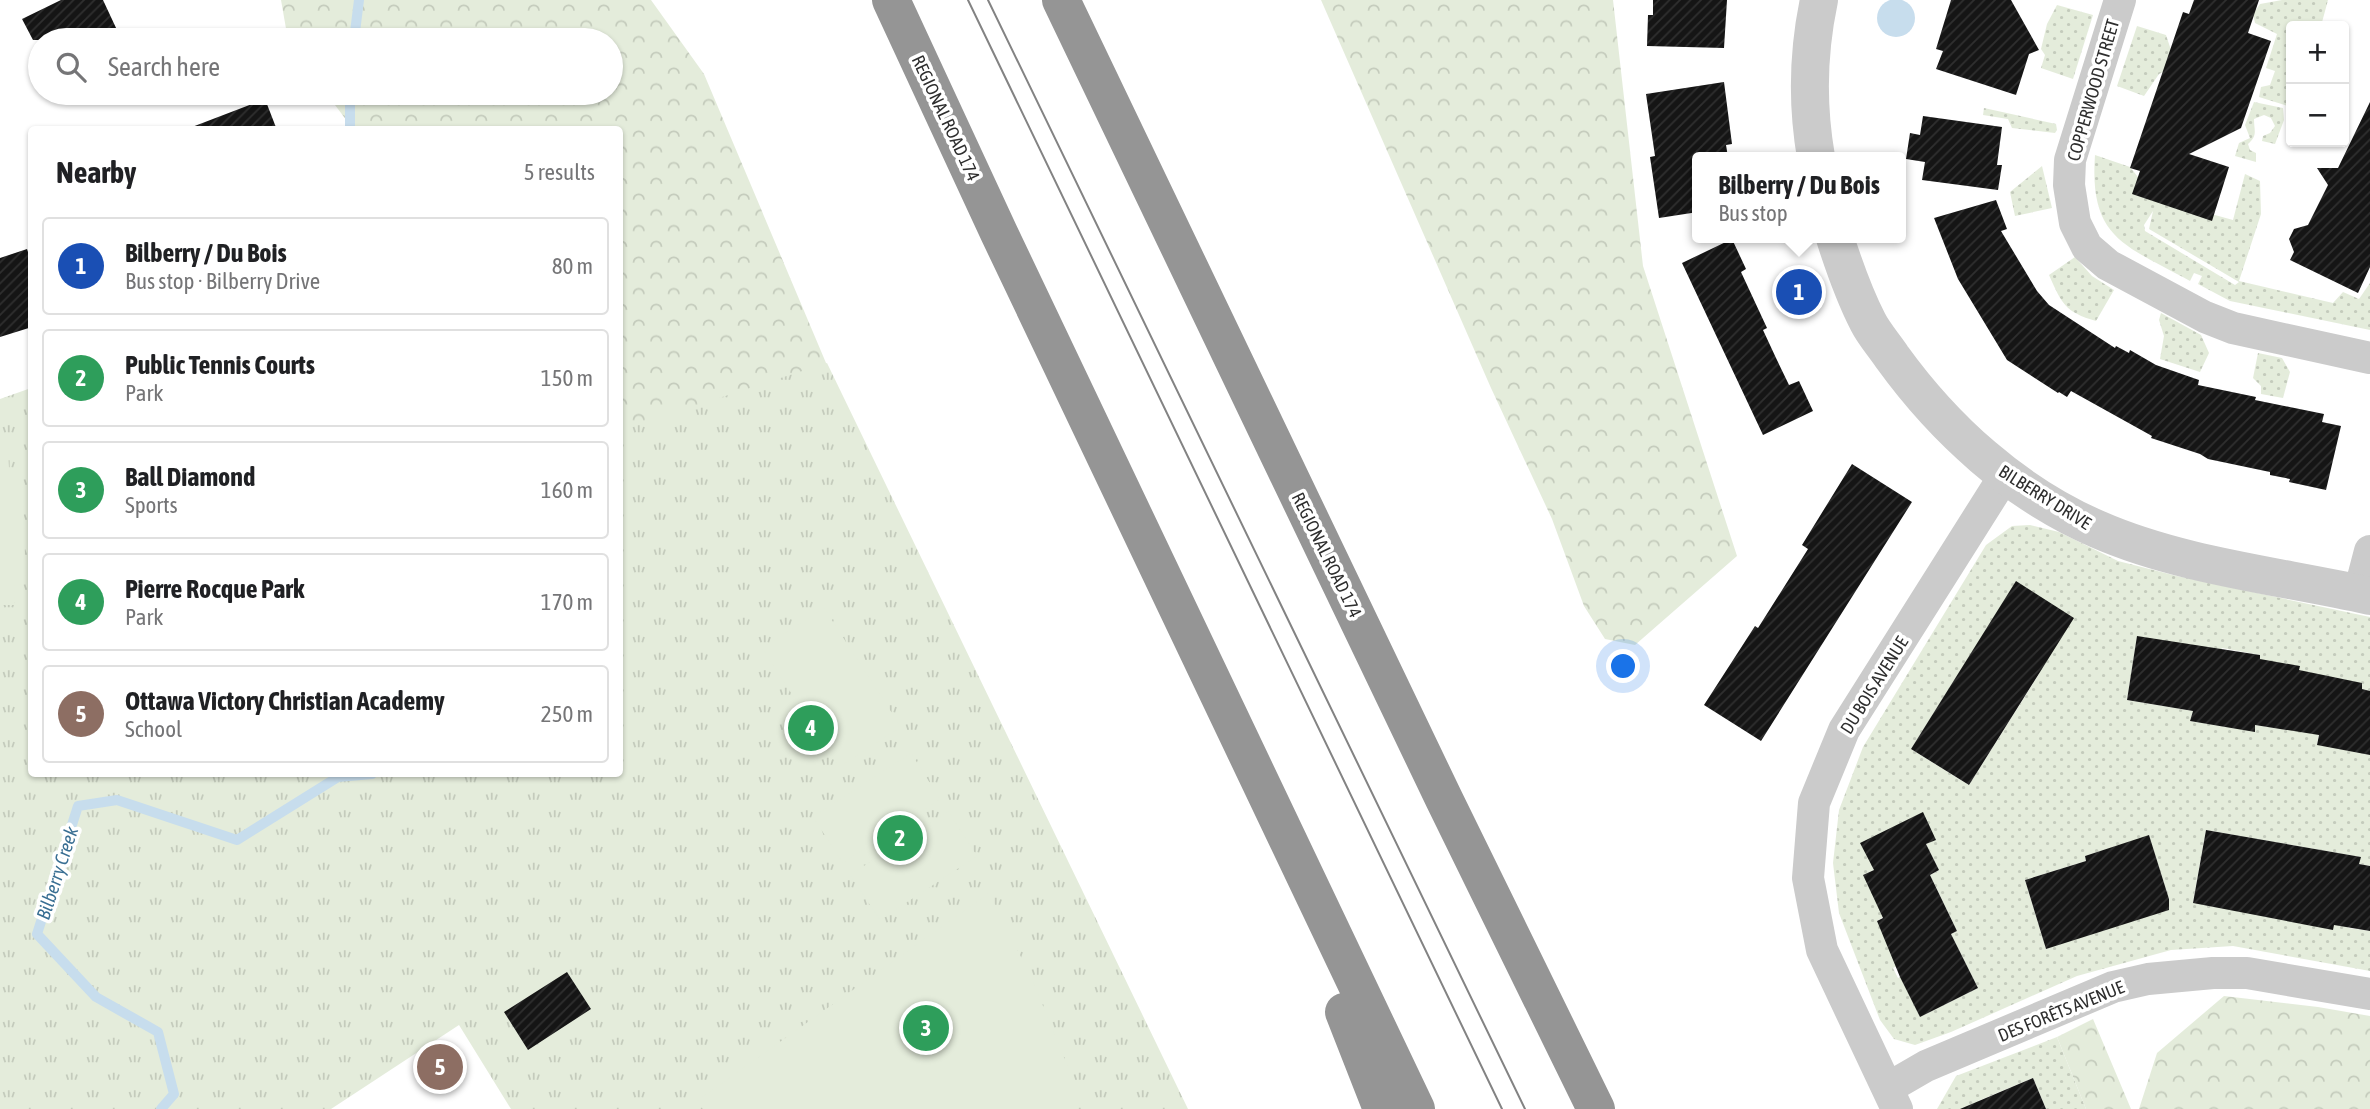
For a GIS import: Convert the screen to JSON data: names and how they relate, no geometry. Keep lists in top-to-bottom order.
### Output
{
  "streets": {
    "highway": ["REGIONAL ROAD 174"],
    "street": [
      "COPPERWOOD STREET",
      "BILBERRY DRIVE",
      "DU BOIS AVENUE",
      "DES FORÊTS AVENUE"
    ]
  },
  "crossings": [
    ["BILBERRY DRIVE", "DU BOIS AVENUE"],
    ["DU BOIS AVENUE", "DES FORÊTS AVENUE"]
  ],
  "water": ["Bilberry Creek"],
  "page": {
    "map_buttons": ["+", "−"],
    "search": "Search here",
    "heading": ["Nearby", "5 results"],
    "popup": ["Bilberry / Du Bois", "Bus stop"],
    "list": [
      {
        "mark": "1",
        "name": "Bilberry / Du Bois",
        "note": "Bus stop · Bilberry Drive",
        "value": "80 m"
      },
      {
        "mark": "2",
        "name": "Public Tennis Courts",
        "note": "Park",
        "value": "150 m"
      },
      {
        "mark": "3",
        "name": "Ball Diamond",
        "note": "Sports",
        "value": "160 m"
      },
      {
        "mark": "4",
        "name": "Pierre Rocque Park",
        "note": "Park",
        "value": "170 m"
      },
      {
        "mark": "5",
        "name": "Ottawa Victory Christian Academy",
        "note": "School",
        "value": "250 m"
      }
    ],
    "pins": [
      "1",
      "4",
      "2",
      "3",
      "5"
    ]
  }
}
